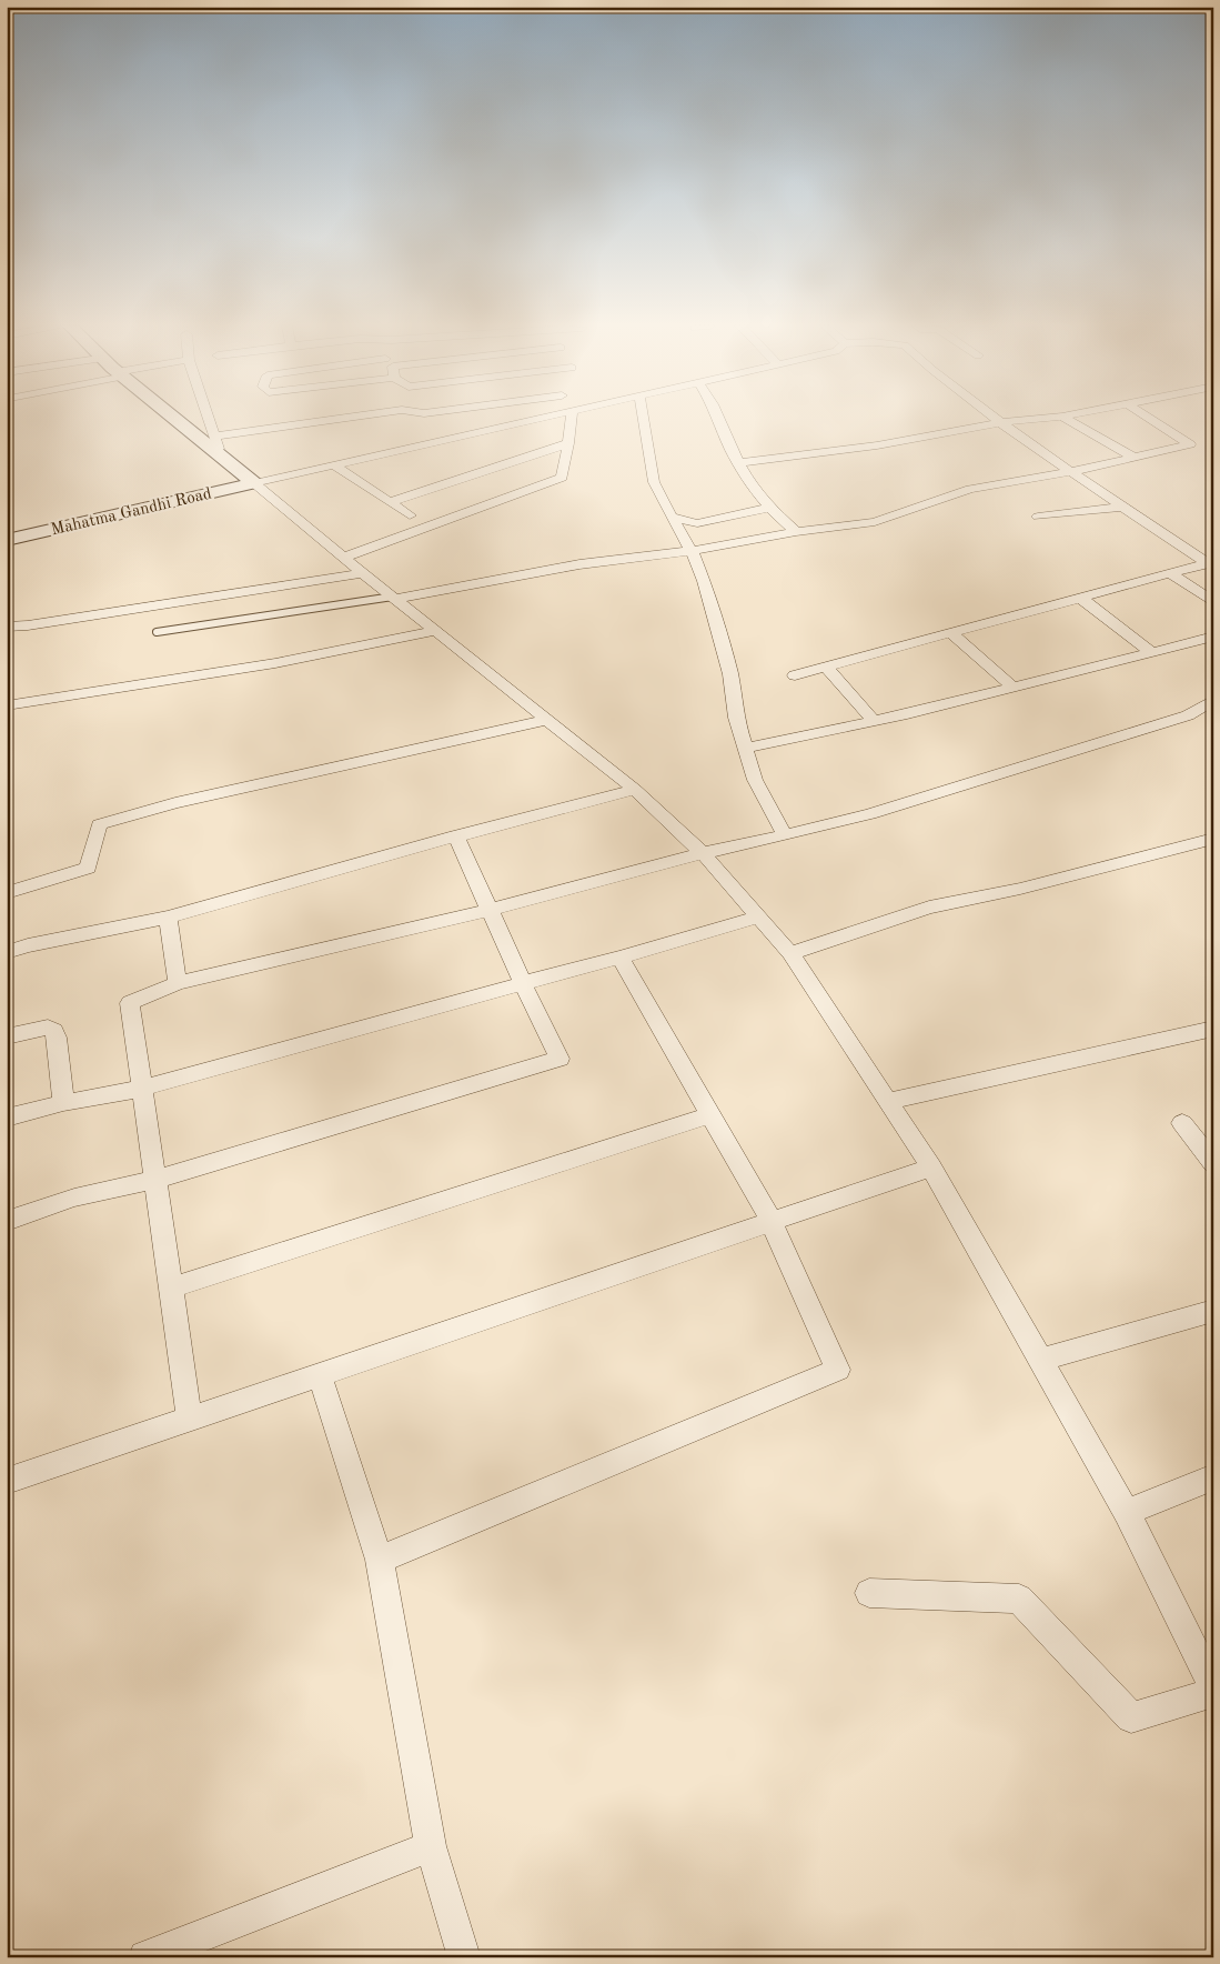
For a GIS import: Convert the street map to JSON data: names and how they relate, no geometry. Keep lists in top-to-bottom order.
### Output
{
  "streets": {
    "street": ["Mahatma Gandhi Road"]
  }
}
